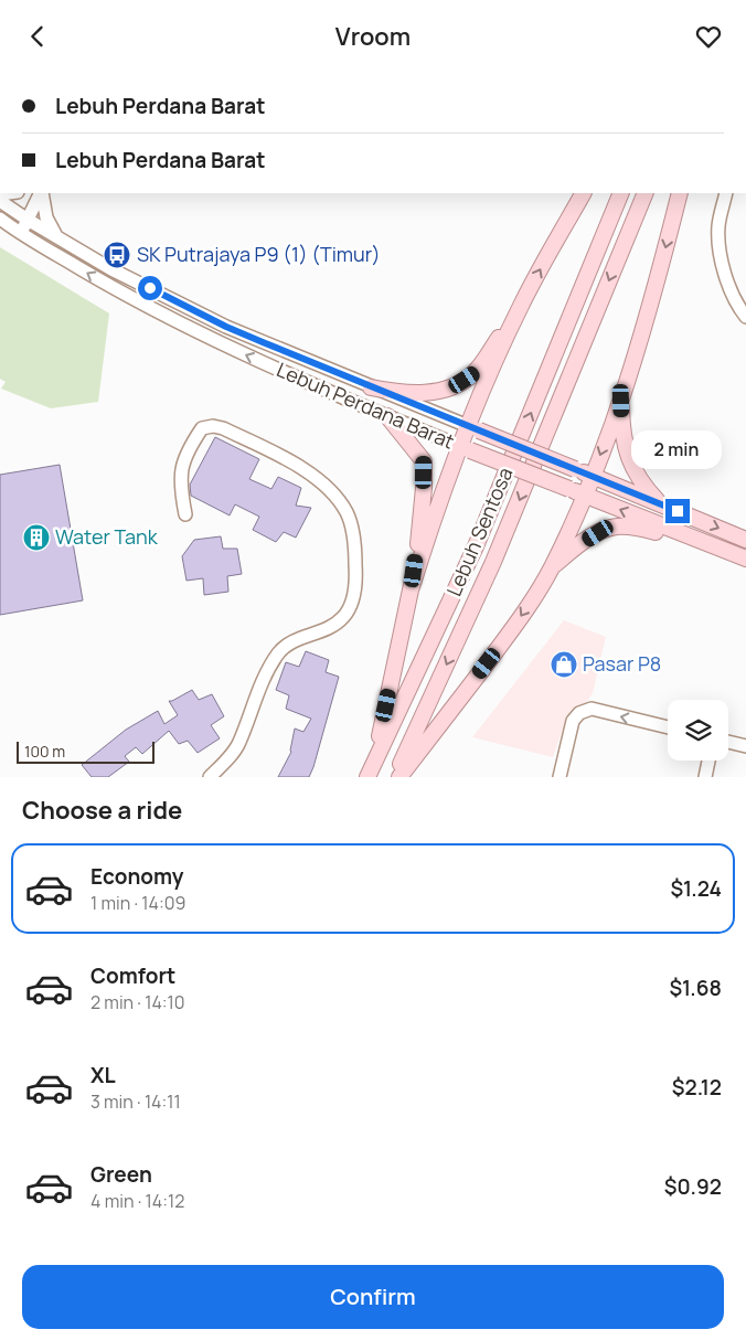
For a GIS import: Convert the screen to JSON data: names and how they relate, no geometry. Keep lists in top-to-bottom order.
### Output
{
  "streets": {
    "main road": ["Lebuh Perdana Barat", "Lebuh Sentosa"]
  },
  "places": {
    "bus stop": ["SK Putrajaya P9 (1) (Timur)"],
    "building": ["Water Tank"],
    "shop": ["Pasar P8"]
  },
  "scale_bar": "100 m",
  "page": {
    "header": "Vroom",
    "banner": ["Lebuh Perdana Barat", "Lebuh Perdana Barat"],
    "bubble": "2 min",
    "scale": "100 m",
    "heading": "Choose a ride",
    "list": [
      {
        "name": "Economy",
        "note": "1 min · 14:09",
        "value": "$1.24"
      },
      {
        "name": "Comfort",
        "note": "2 min · 14:10",
        "value": "$1.68"
      },
      {
        "name": "XL",
        "note": "3 min · 14:11",
        "value": "$2.12"
      },
      {
        "name": "Green",
        "note": "4 min · 14:12",
        "value": "$0.92"
      }
    ],
    "buttons": "Confirm"
  }
}
